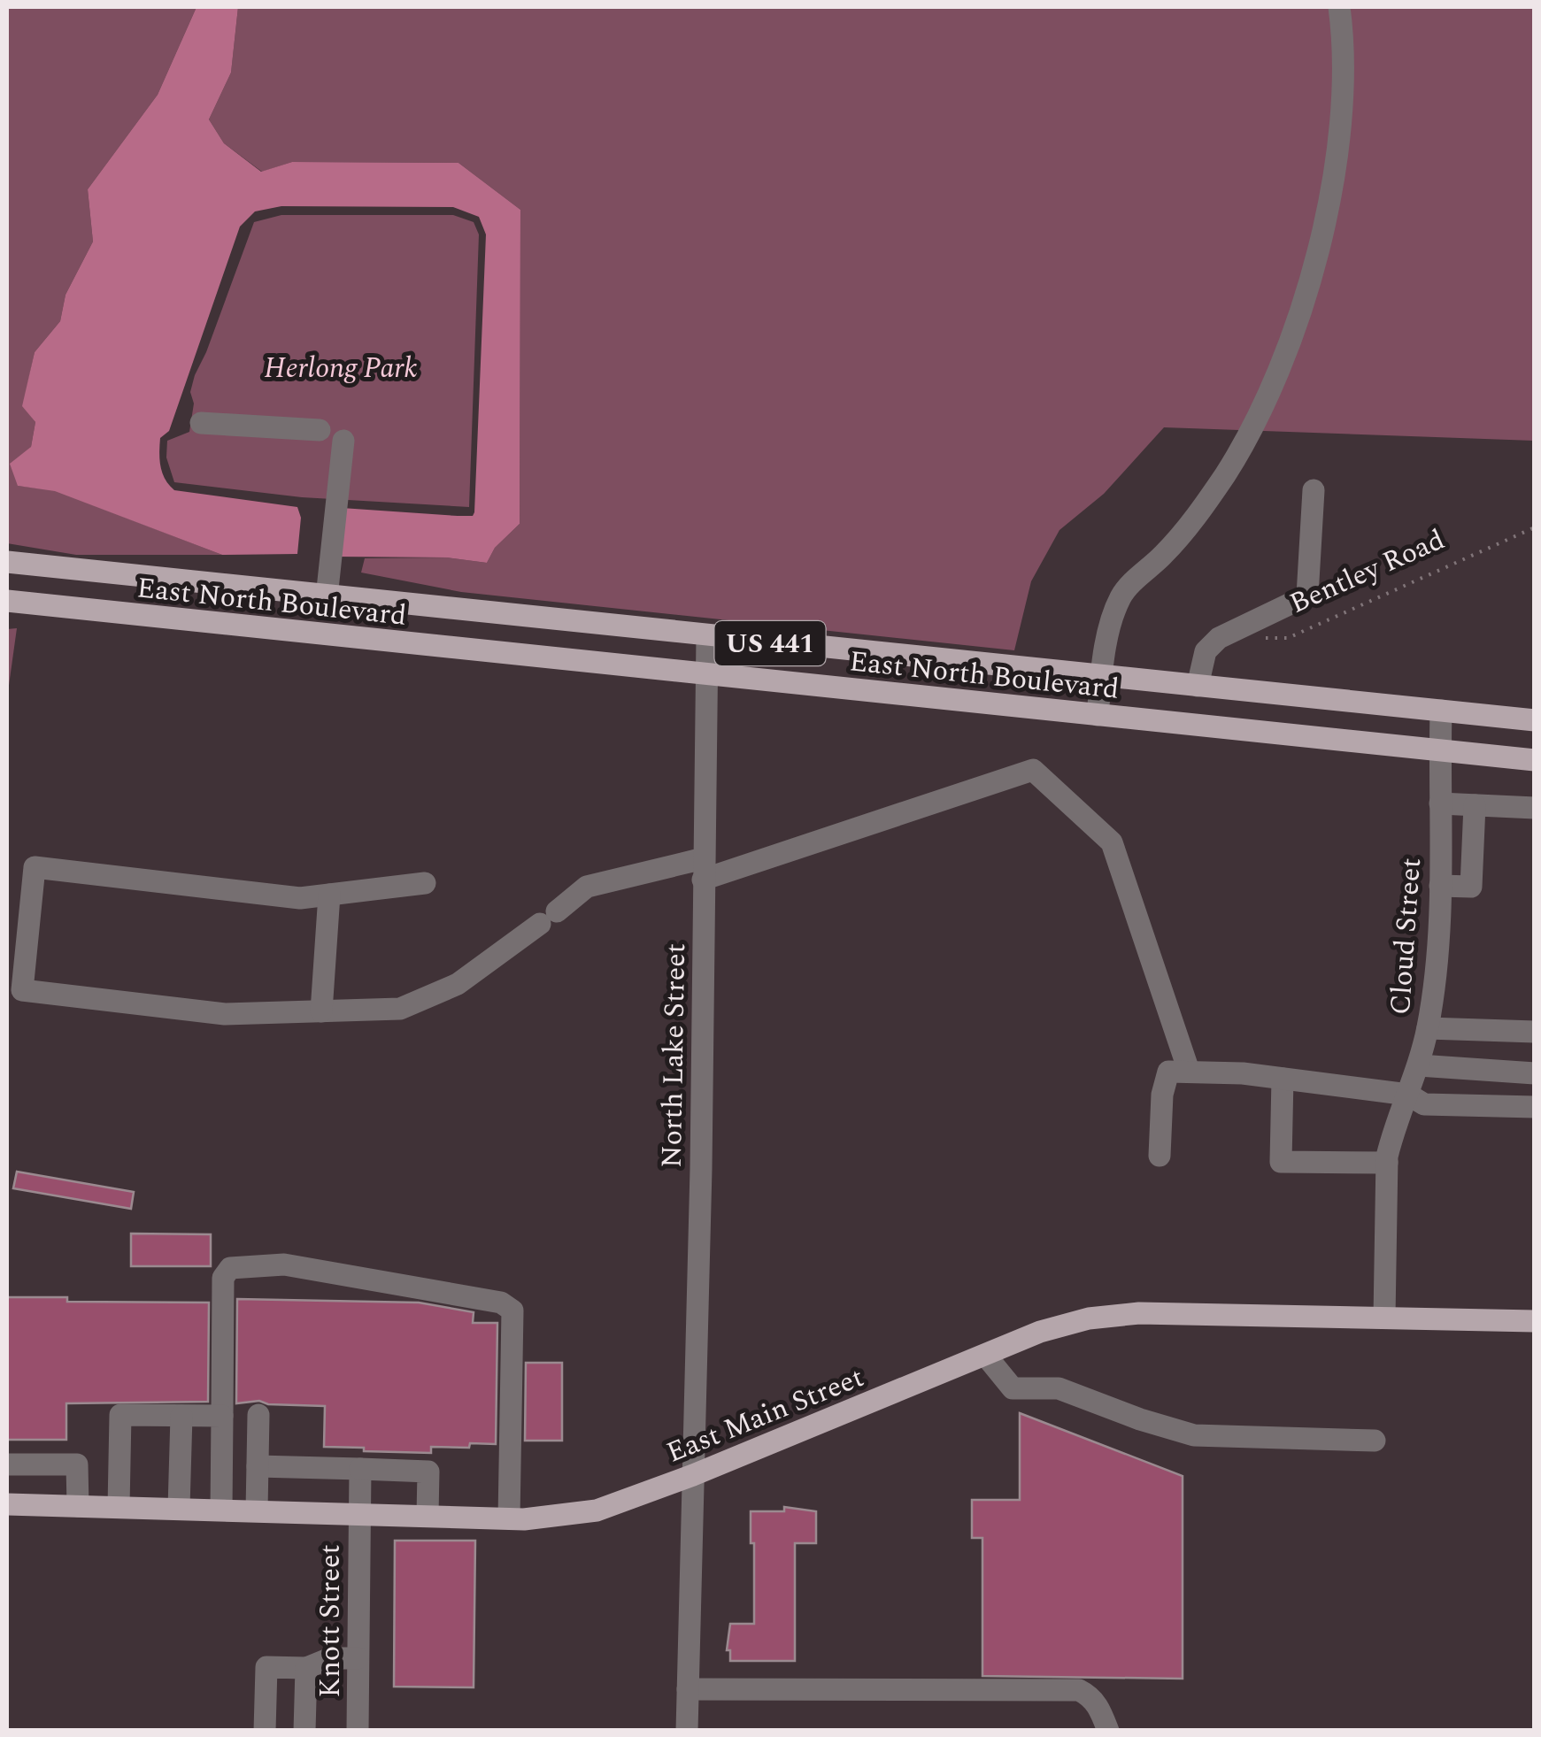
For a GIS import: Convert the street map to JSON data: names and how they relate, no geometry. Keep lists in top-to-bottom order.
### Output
{
  "streets": {
    "main road": ["East North Boulevard", "US 441", "East Main Street"],
    "street": ["Cloud Street", "North Lake Street", "Knott Street"],
    "path": ["Bentley Road"]
  },
  "crossings": [
    ["East North Boulevard", "Cloud Street"],
    ["East North Boulevard", "North Lake Street"],
    ["Cloud Street", "East Main Street"],
    ["North Lake Street", "East Main Street"],
    ["East Main Street", "Knott Street"]
  ],
  "parks": ["Herlong Park"]
}
